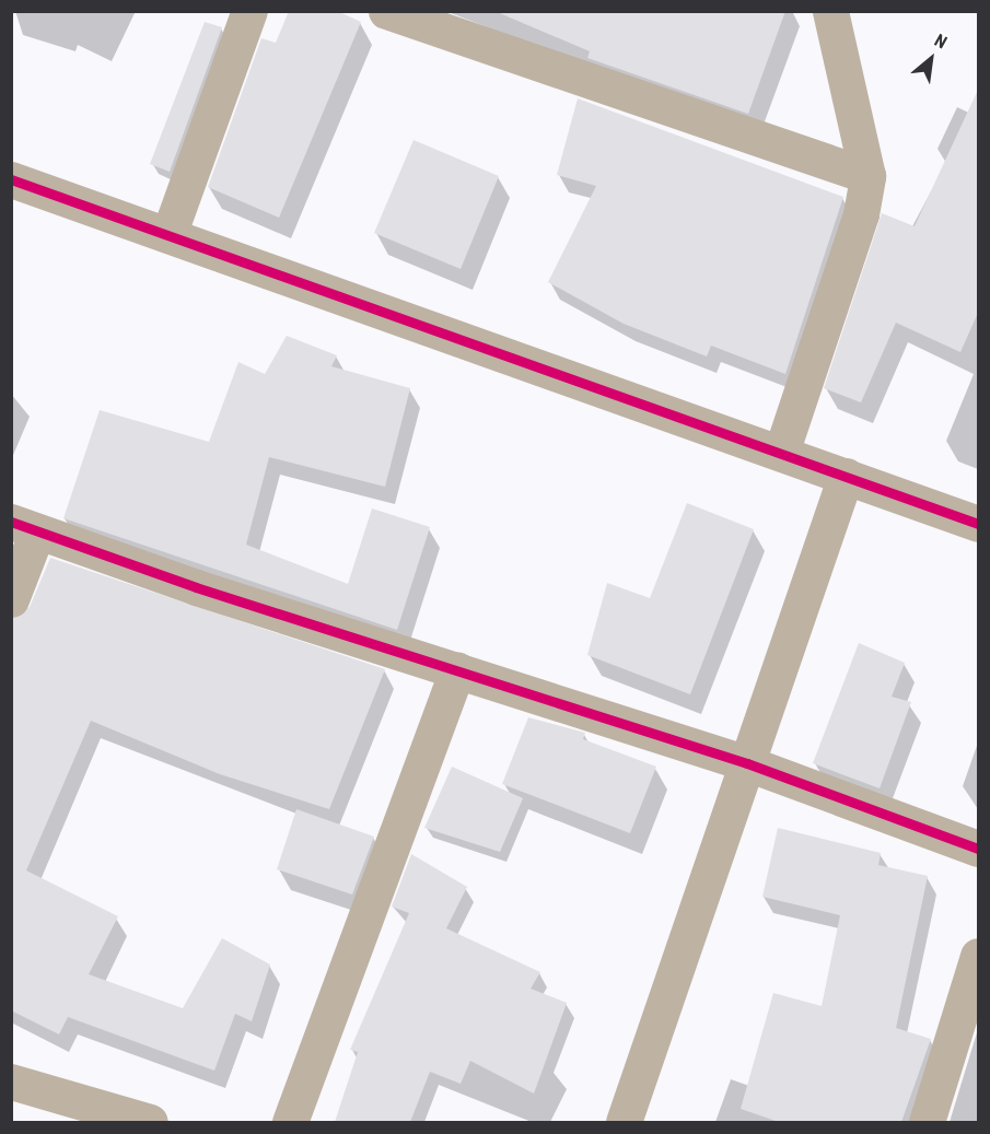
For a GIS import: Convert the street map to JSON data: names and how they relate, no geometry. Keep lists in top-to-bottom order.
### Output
{
  "north": "top right"
}
